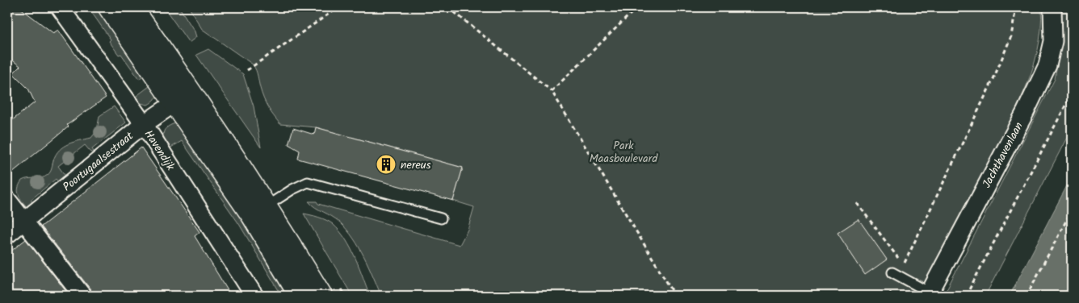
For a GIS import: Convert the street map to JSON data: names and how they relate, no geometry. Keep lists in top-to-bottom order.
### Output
{
  "streets": {
    "street": ["Havendijk", "Jachthavenlaan", "Poortugaalsestraat"]
  },
  "crossings": [
    ["Havendijk", "Poortugaalsestraat"]
  ],
  "parks": ["Park Maasboulevard"],
  "places": {
    "building": ["nereus"]
  }
}
